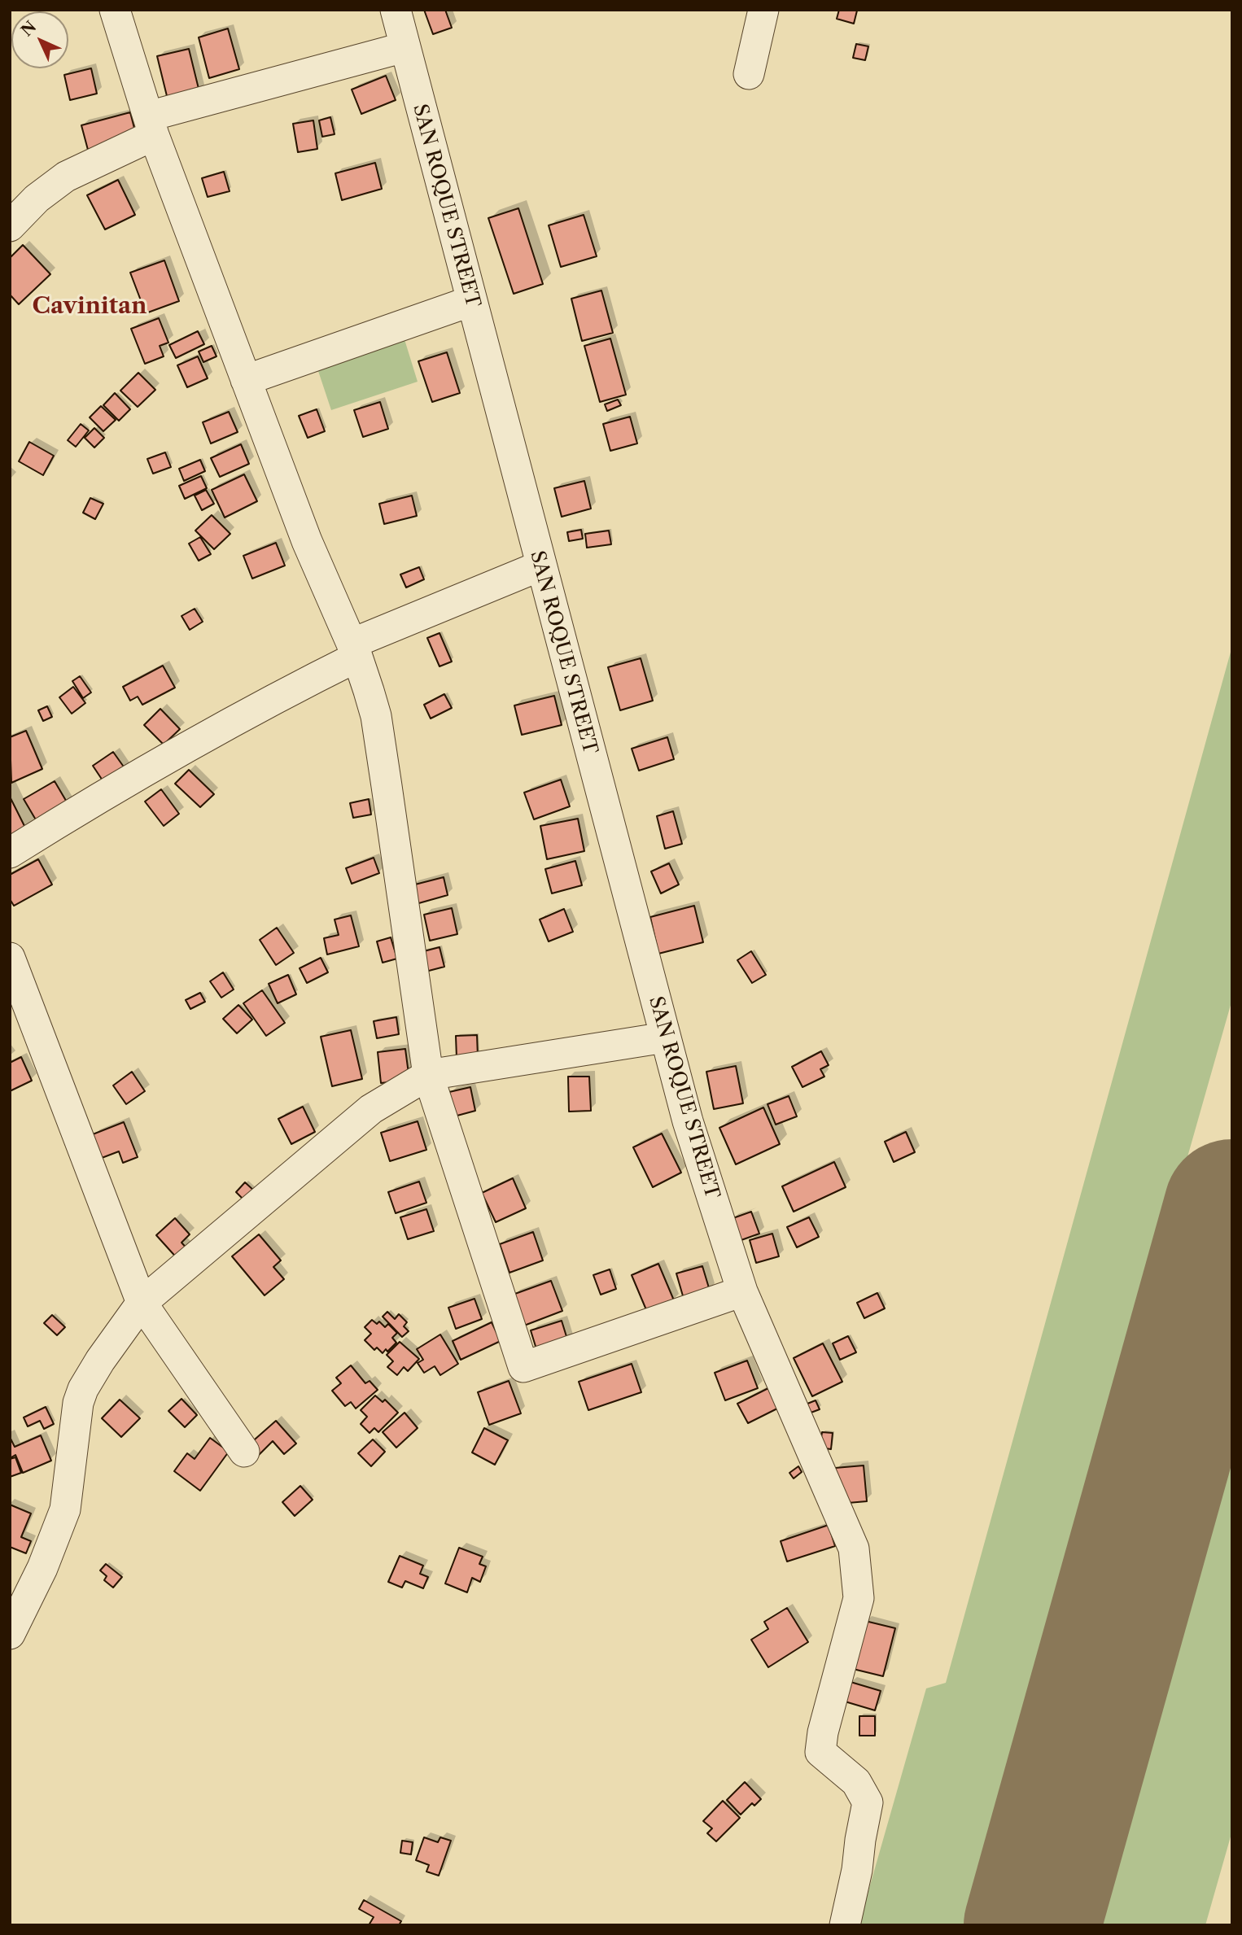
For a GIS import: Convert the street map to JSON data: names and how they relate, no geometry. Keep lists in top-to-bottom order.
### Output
{
  "streets": {
    "street": ["SAN ROQUE STREET"]
  },
  "districts": ["Cavinitan"],
  "north": "top left"
}
